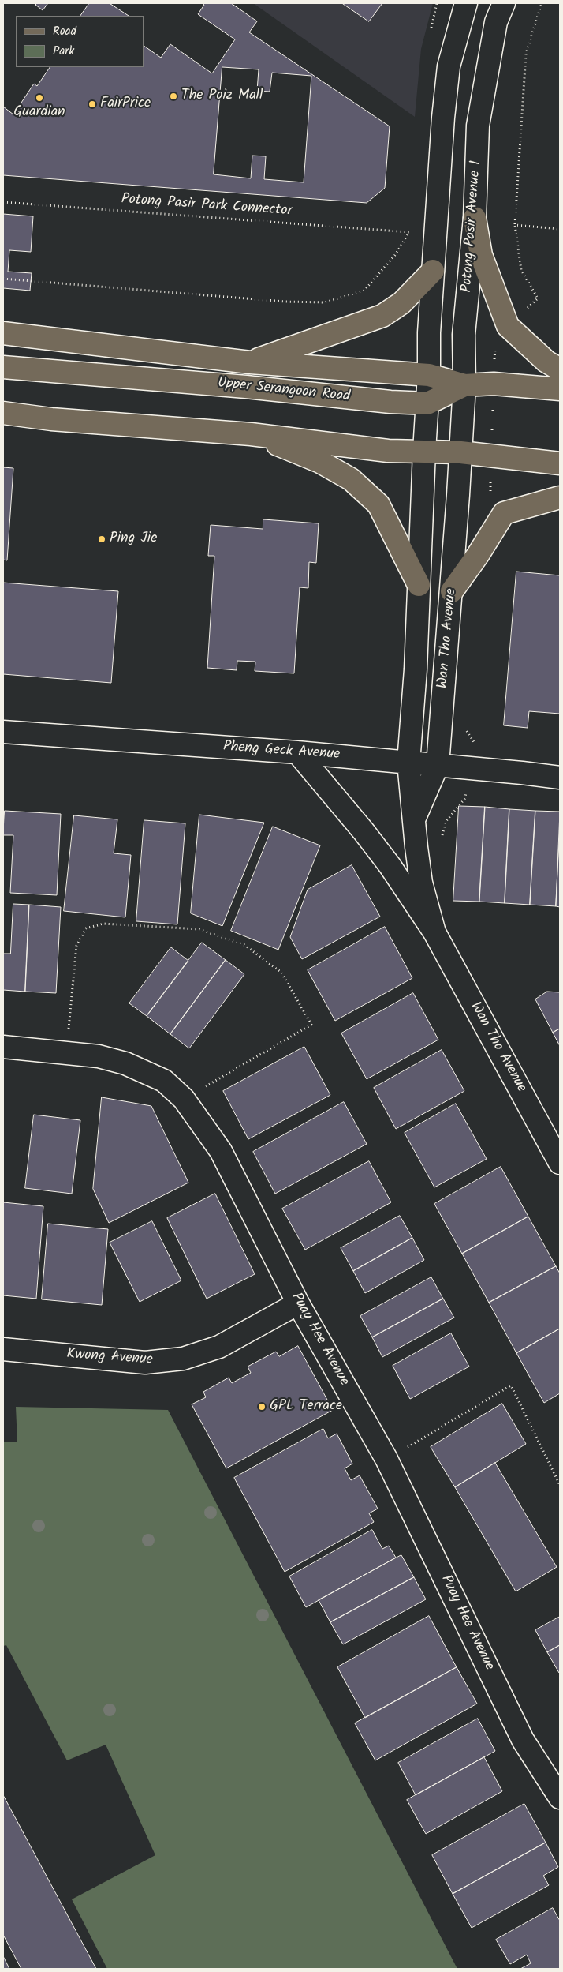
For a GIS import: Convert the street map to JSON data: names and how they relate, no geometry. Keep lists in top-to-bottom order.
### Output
{
  "streets": {
    "main road": ["Upper Serangoon Road"],
    "street": [
      "Potong Pasir Avenue 1",
      "Wan Tho Avenue",
      "Pheng Geck Avenue",
      "Puay Hee Avenue",
      "Kwong Avenue"
    ],
    "path": ["Potong Pasir Park Connector"]
  },
  "crossings": [
    ["Potong Pasir Avenue 1", "Upper Serangoon Road"],
    ["Potong Pasir Avenue 1", "Wan Tho Avenue"],
    ["Wan Tho Avenue", "Pheng Geck Avenue"],
    ["Puay Hee Avenue", "Kwong Avenue"]
  ],
  "places": [
    "The Poiz Mall",
    "Guardian",
    "FairPrice",
    "Ping Jie",
    "GPL Terrace"
  ],
  "legend": ["Road", "Park"]
}
